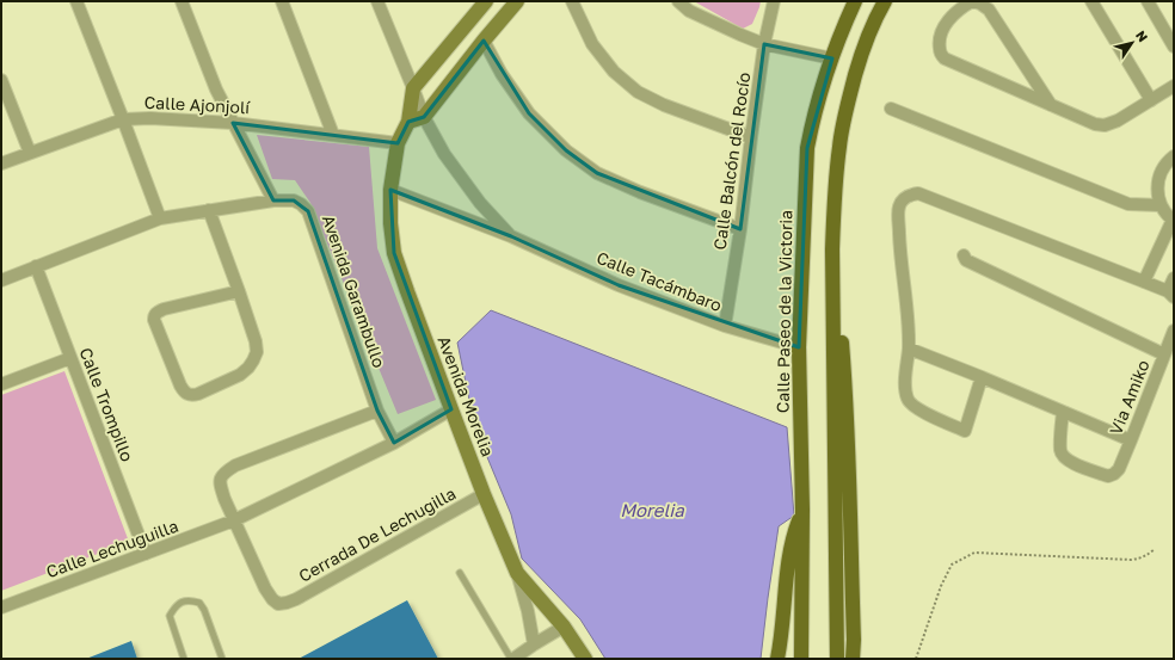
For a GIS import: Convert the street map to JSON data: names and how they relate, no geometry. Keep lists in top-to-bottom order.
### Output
{
  "streets": {
    "main road": ["Calle Paseo de la Victoria", "Avenida Morelia"],
    "street": [
      "Calle Ajonjolí",
      "Calle Balcón del Rocío",
      "Calle Tacámbaro",
      "Avenida Garambullo",
      "Via Amiko",
      "Calle Trompillo",
      "Cerrada De Lechugilla",
      "Calle Lechuguilla"
    ]
  },
  "crossings": [
    ["Calle Ajonjolí", "Avenida Morelia"],
    ["Calle Balcón del Rocío", "Calle Tacámbaro"],
    ["Calle Tacámbaro", "Calle Paseo de la Victoria"],
    ["Calle Tacámbaro", "Avenida Morelia"],
    ["Avenida Garambullo", "Calle Trompillo"],
    ["Avenida Garambullo", "Calle Lechuguilla"],
    ["Avenida Morelia", "Cerrada De Lechugilla"],
    ["Avenida Morelia", "Calle Lechuguilla"],
    ["Calle Trompillo", "Calle Lechuguilla"],
    ["Cerrada De Lechugilla", "Calle Lechuguilla"]
  ],
  "water": ["Morelia"],
  "north": "top right"
}
